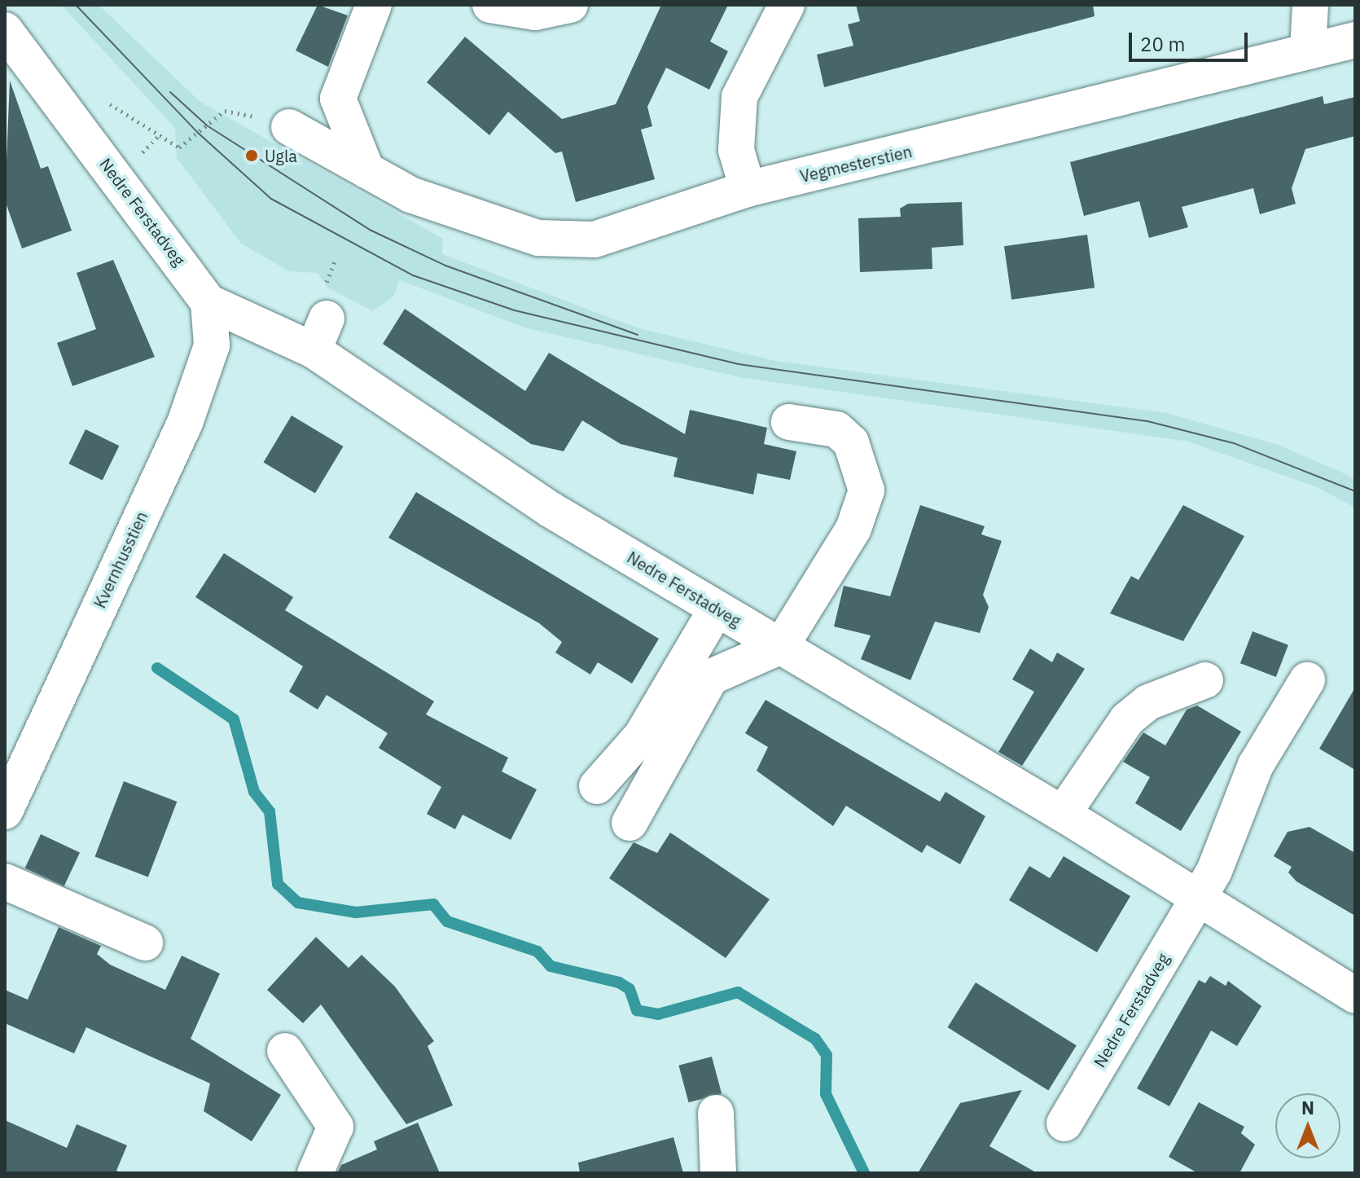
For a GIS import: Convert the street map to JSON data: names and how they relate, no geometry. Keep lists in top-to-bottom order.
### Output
{
  "streets": {
    "street": ["Vegmesterstien", "Nedre Ferstadveg", "Kvernhusstien"]
  },
  "crossings": [
    ["Nedre Ferstadveg", "Kvernhusstien"]
  ],
  "places": ["Ugla"],
  "scale_bar": "20 m",
  "north": "top"
}
